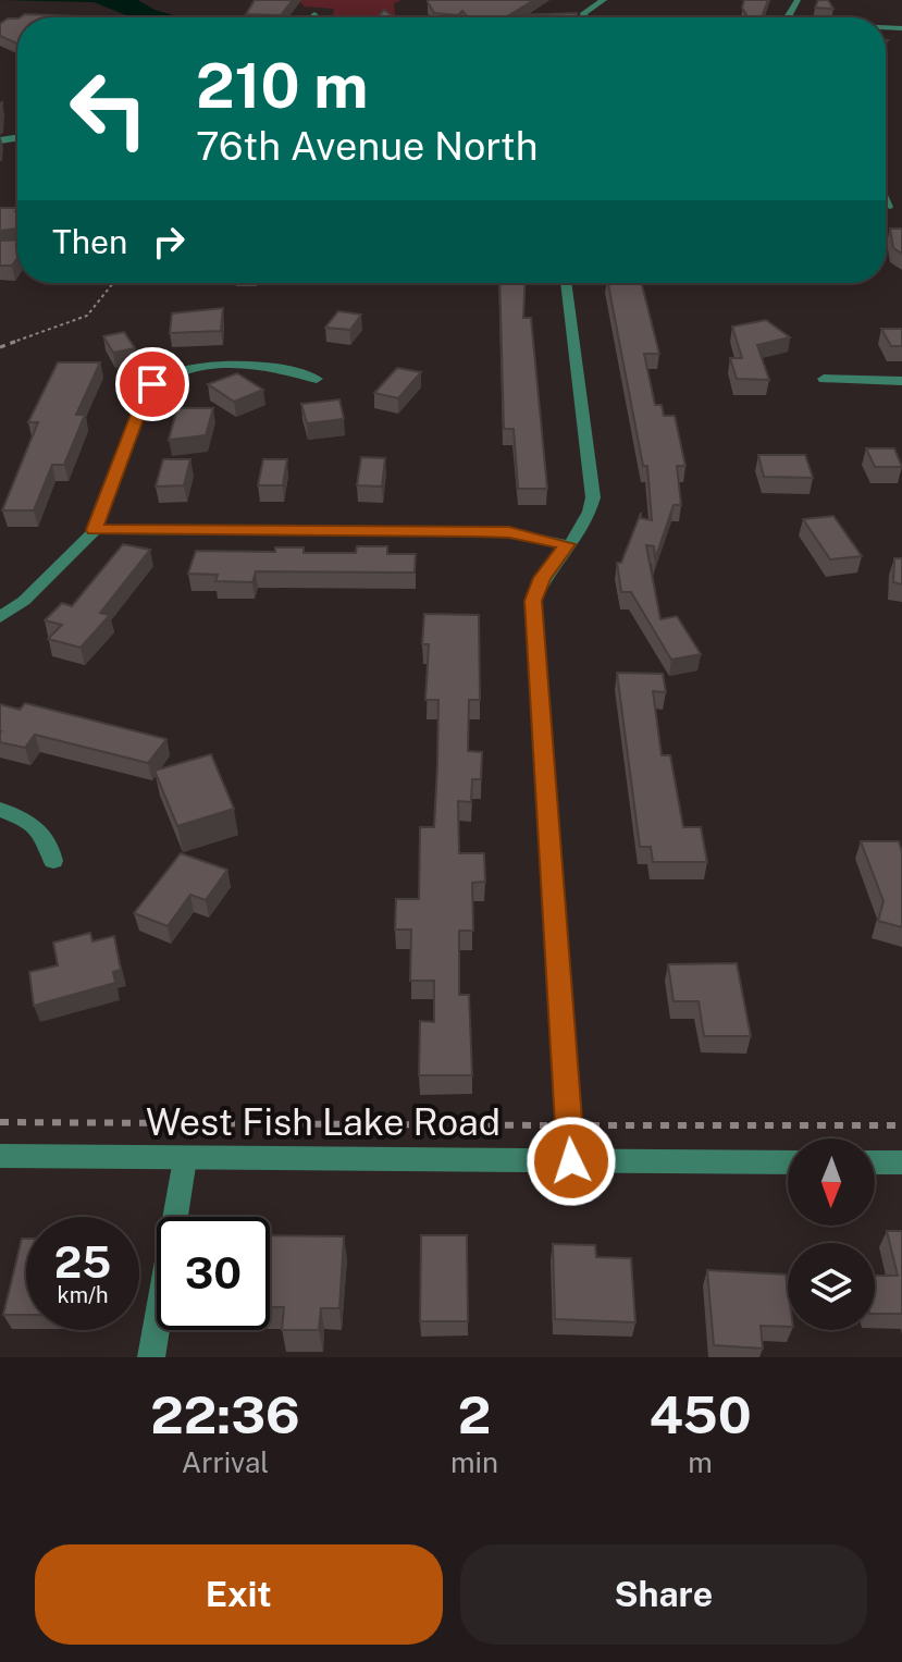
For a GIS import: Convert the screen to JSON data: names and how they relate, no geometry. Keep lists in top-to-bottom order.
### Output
{
  "streets": {
    "street": ["West Fish Lake Road"]
  },
  "north": "bottom",
  "page": {
    "turn": ["210 m", "76th Avenue North"],
    "then": "Then",
    "speed": "25 km/h",
    "limit": "30",
    "eta": [
      "22:36",
      "Arrival",
      "2",
      "min",
      "450",
      "m"
    ],
    "buttons": ["Exit", "Share"]
  }
}
